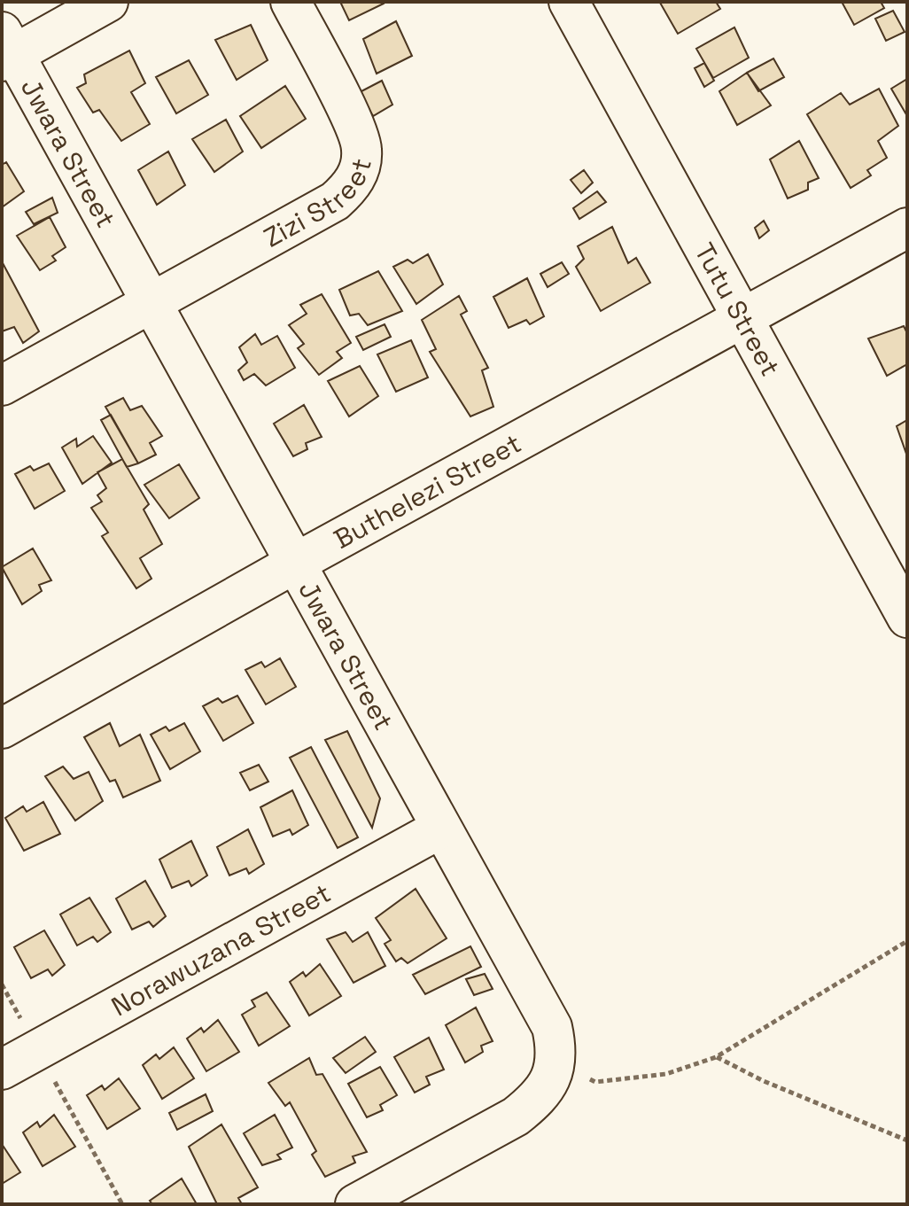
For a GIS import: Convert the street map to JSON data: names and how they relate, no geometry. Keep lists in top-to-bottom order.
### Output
{
  "streets": {
    "street": [
      "Jwara Street",
      "Zizi Street",
      "Tutu Street",
      "Buthelezi Street",
      "Norawuzana Street"
    ]
  },
  "crossings": [
    ["Jwara Street", "Zizi Street"],
    ["Jwara Street", "Buthelezi Street"],
    ["Jwara Street", "Norawuzana Street"],
    ["Tutu Street", "Buthelezi Street"]
  ]
}
